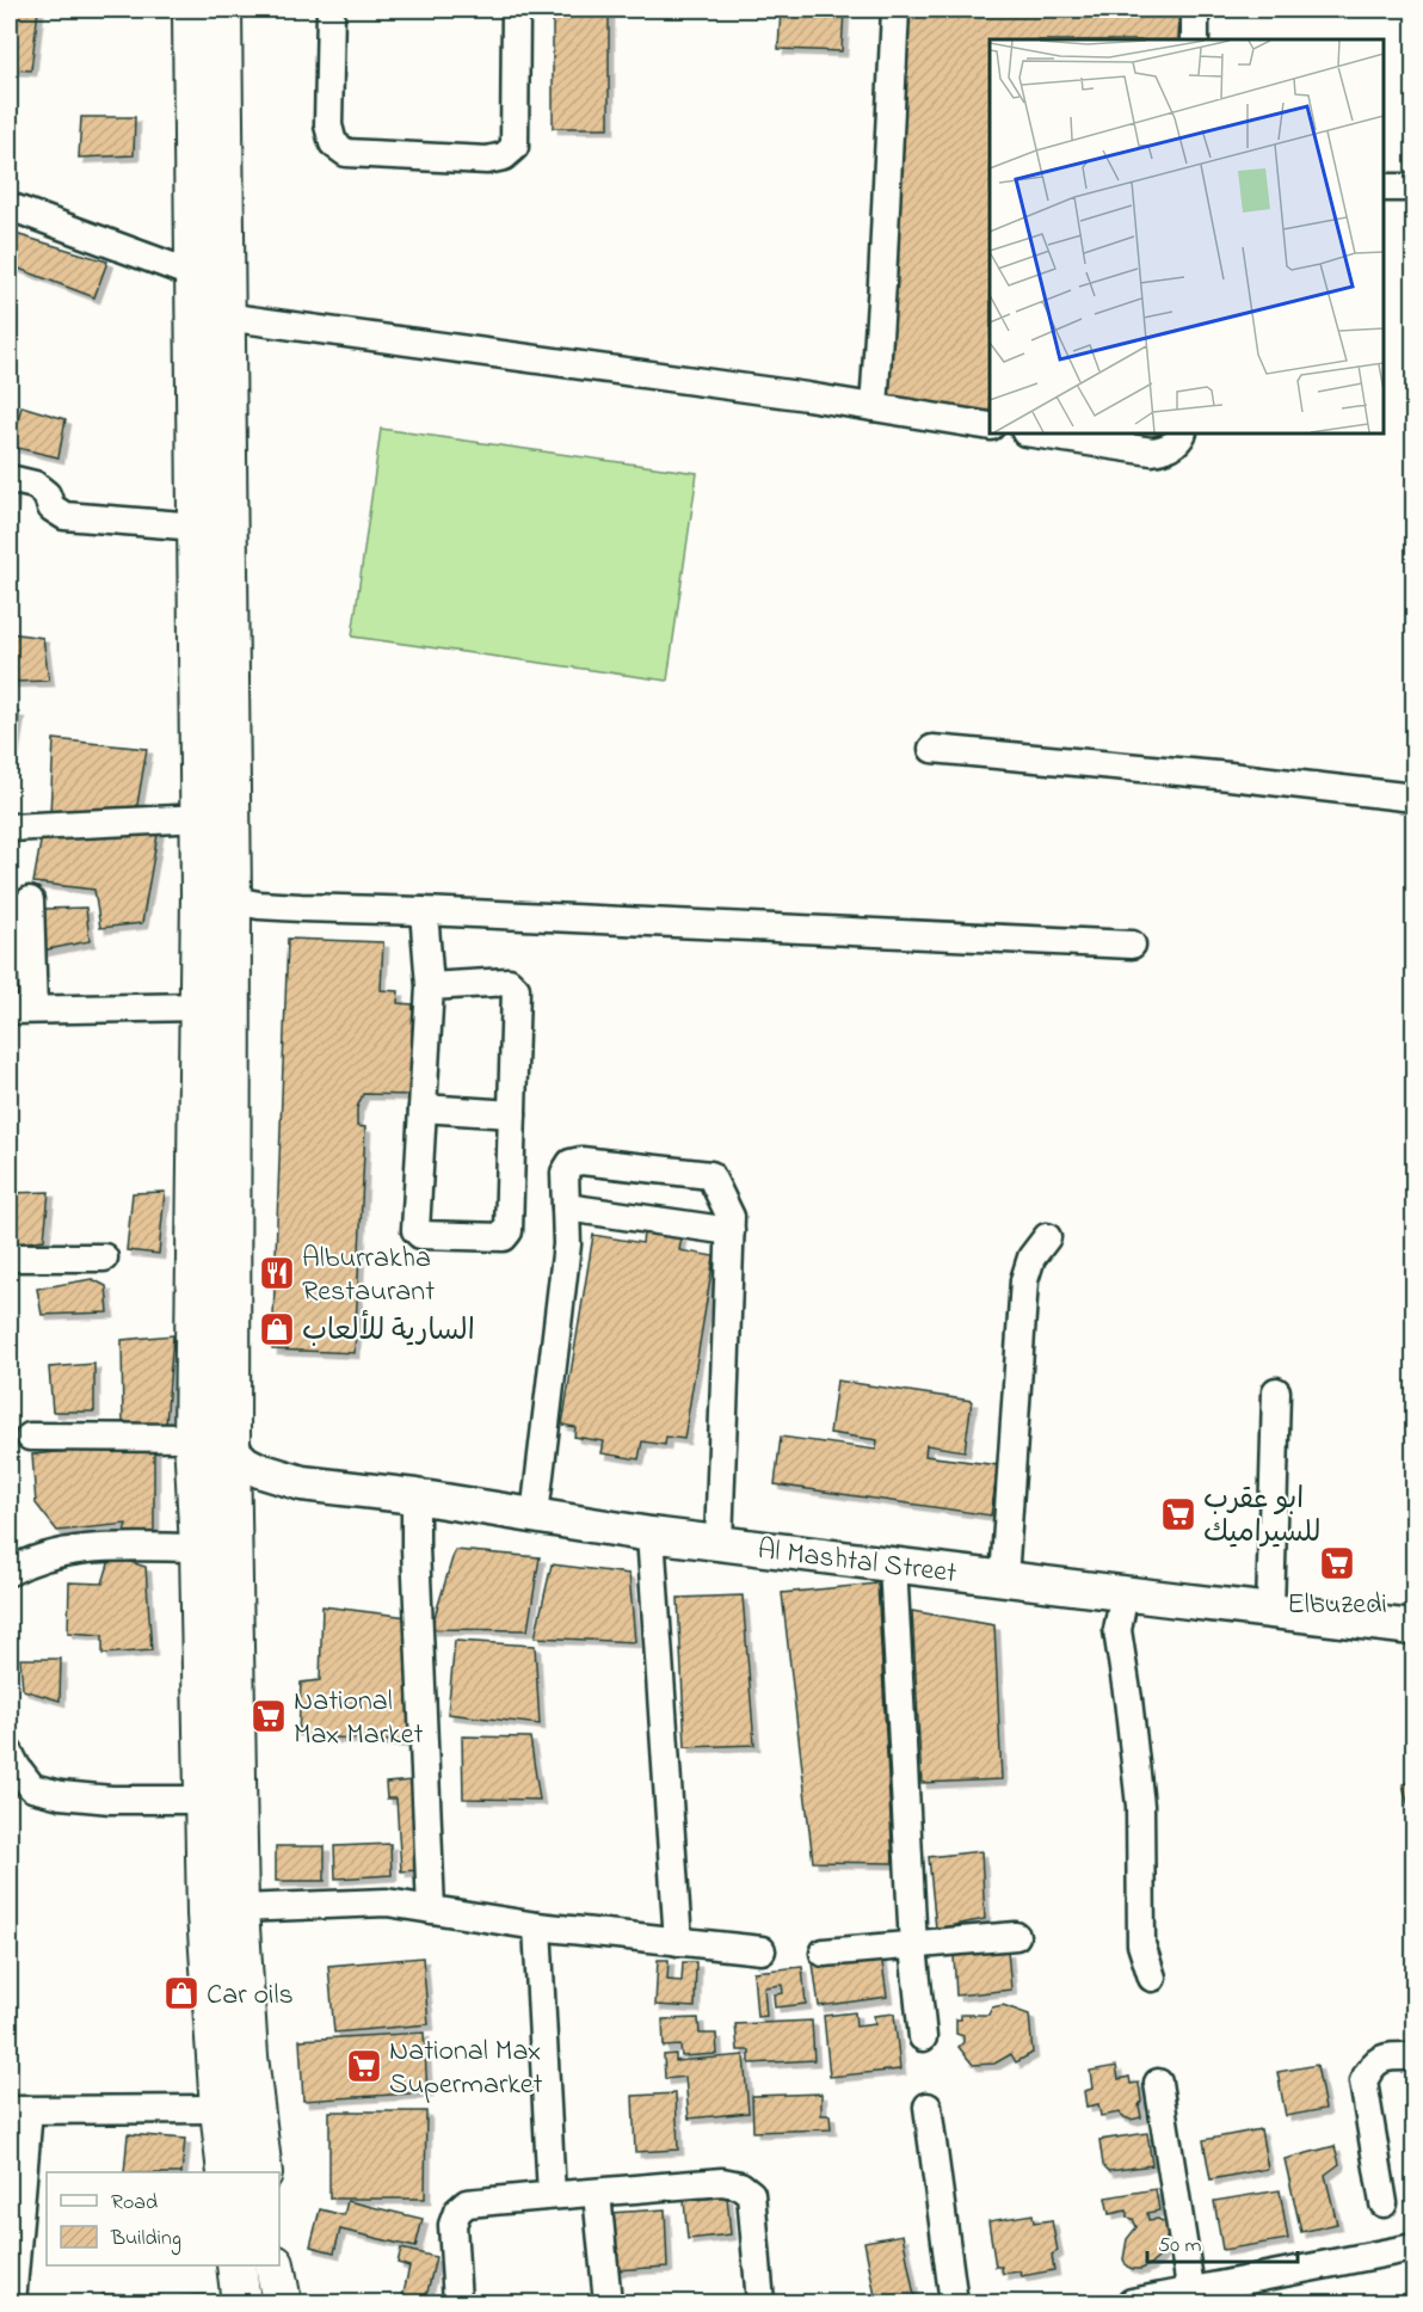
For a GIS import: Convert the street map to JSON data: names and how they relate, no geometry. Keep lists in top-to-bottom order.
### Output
{
  "streets": {
    "main road": ["Al Mashtal Street"]
  },
  "places": {
    "restaurant": ["Alburrakha Restaurant"],
    "shop": ["السارية للألعاب", "Car oils"],
    "supermarket": [
      "ابو عقرب للسيراميك",
      "Elbuzedi",
      "National Max Market",
      "National Max Supermarket"
    ]
  },
  "legend": ["Road", "Building"],
  "scale_bar": "50 m"
}
